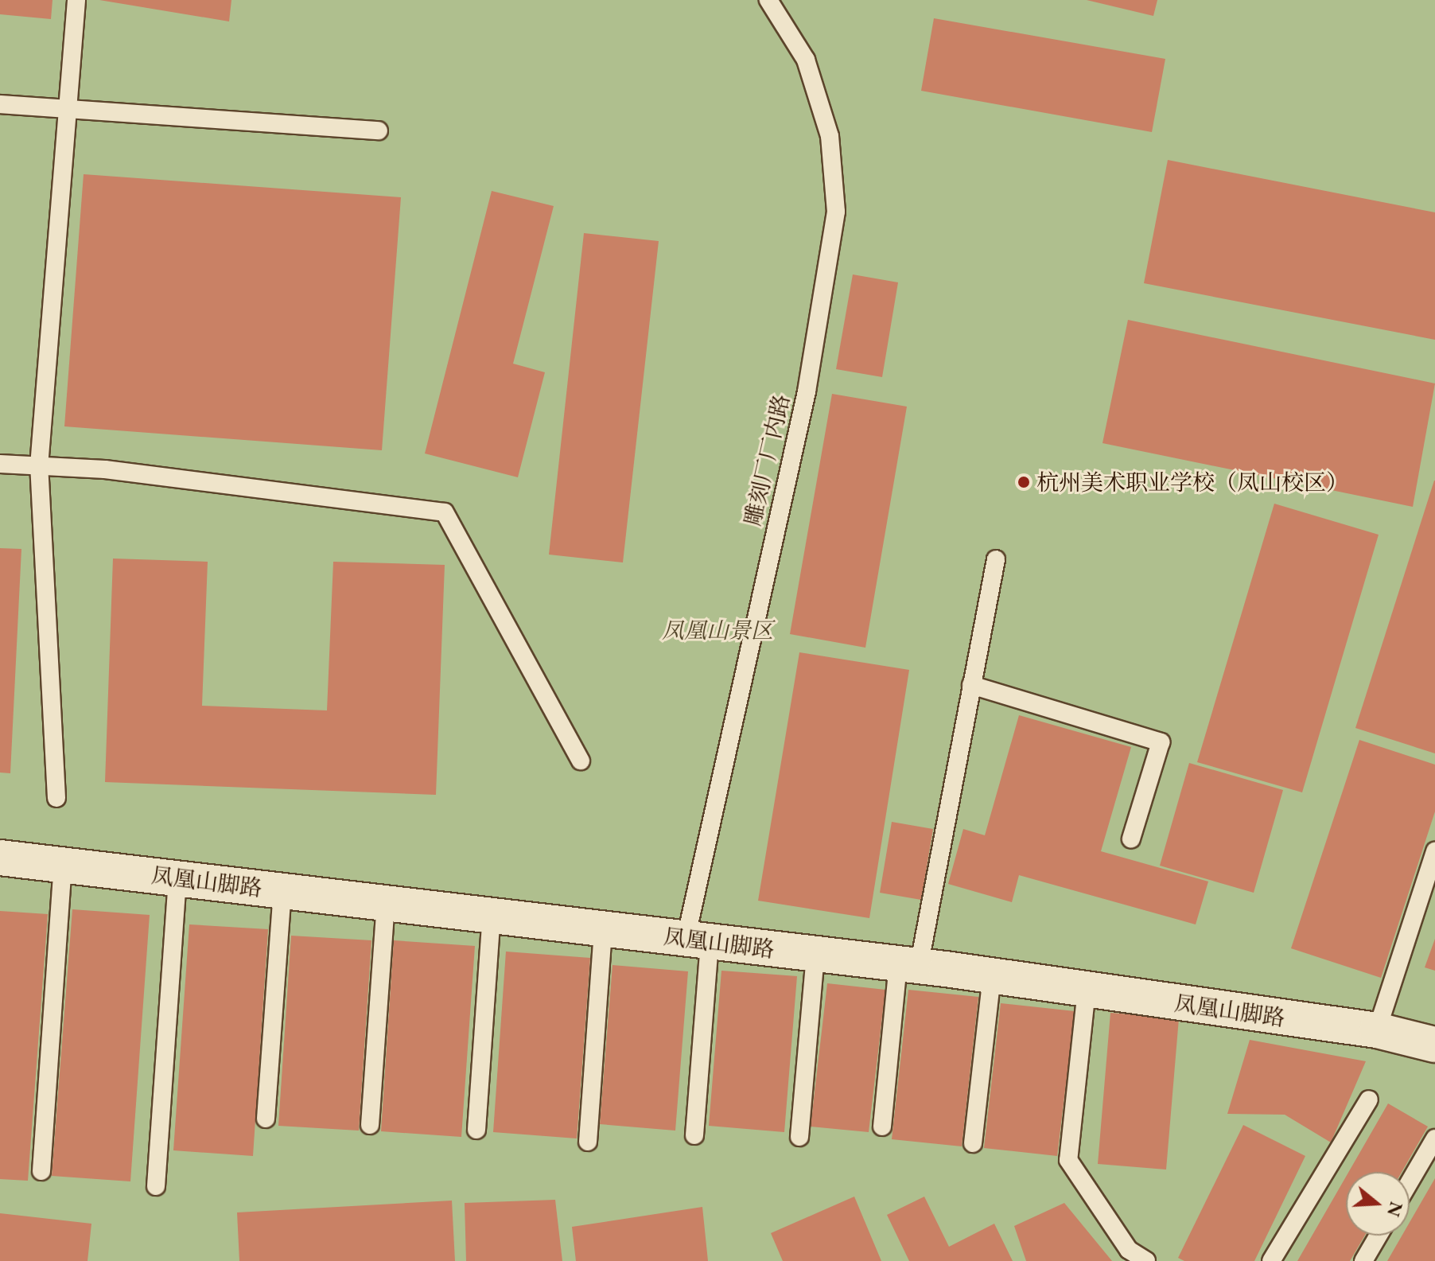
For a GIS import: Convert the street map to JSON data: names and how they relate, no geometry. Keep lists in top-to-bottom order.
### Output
{
  "streets": {
    "street": ["凤凰山脚路"],
    "lane": ["雕刻厂厂内路"]
  },
  "crossings": [
    ["雕刻厂厂内路", "凤凰山脚路"]
  ],
  "parks": ["凤凰山景区"],
  "places": ["杭州美术职业学校（凤山校区）"],
  "north": "right"
}
